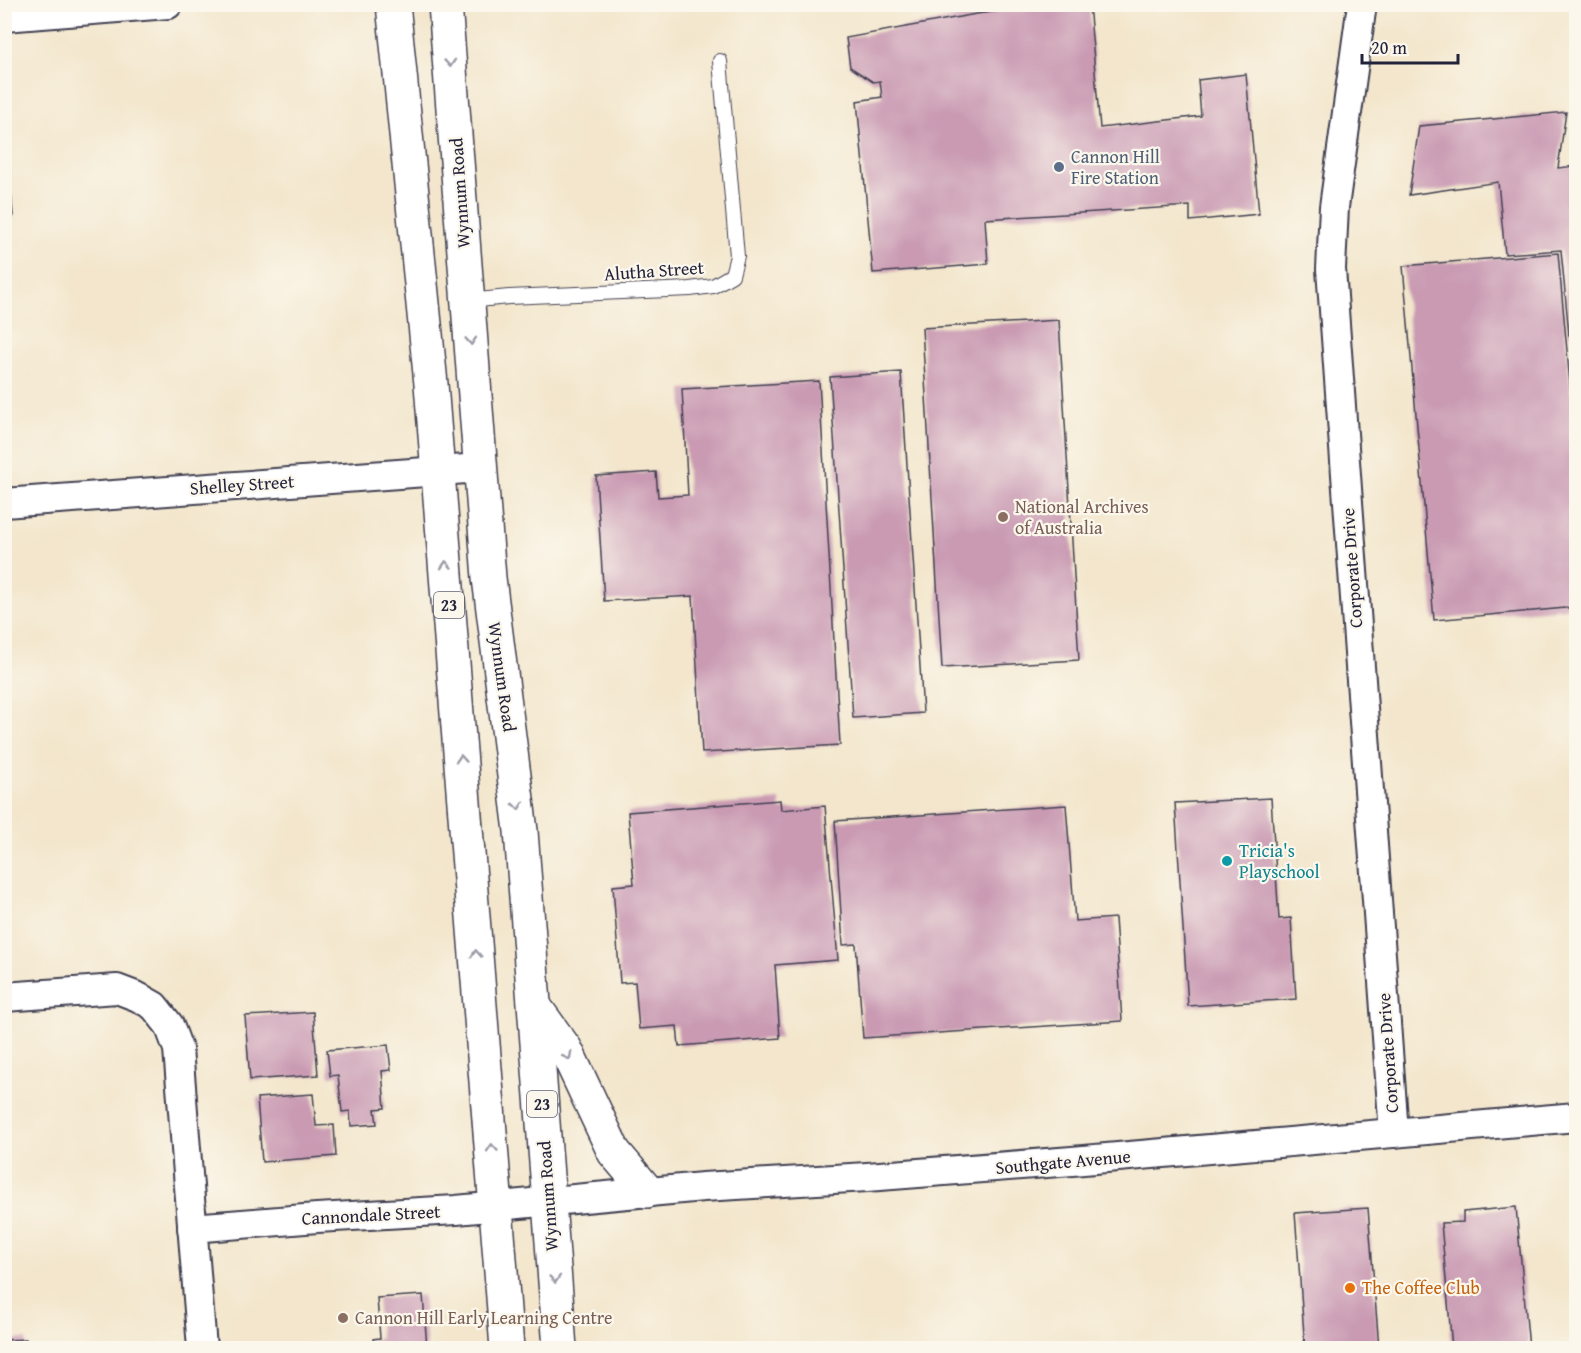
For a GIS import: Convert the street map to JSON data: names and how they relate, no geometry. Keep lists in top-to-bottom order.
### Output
{
  "streets": {
    "main road": ["Wynnum Road", "23"],
    "street": [
      "Shelley Street",
      "Corporate Drive",
      "Southgate Avenue",
      "Cannondale Street"
    ],
    "lane": ["Alutha Street"]
  },
  "crossings": [
    ["Wynnum Road", "Alutha Street"],
    ["Wynnum Road", "Shelley Street"],
    ["Wynnum Road", "Southgate Avenue"],
    ["Wynnum Road", "Cannondale Street"],
    ["Shelley Street", "23"],
    ["Corporate Drive", "Southgate Avenue"],
    ["23", "Cannondale Street"],
    ["Southgate Avenue", "Cannondale Street"]
  ],
  "places": [
    "Cannon Hill Fire Station",
    "National Archives of Australia",
    "Tricia's Playschool",
    "The Coffee Club",
    "Cannon Hill Early Learning Centre"
  ],
  "scale_bar": "20 m"
}
